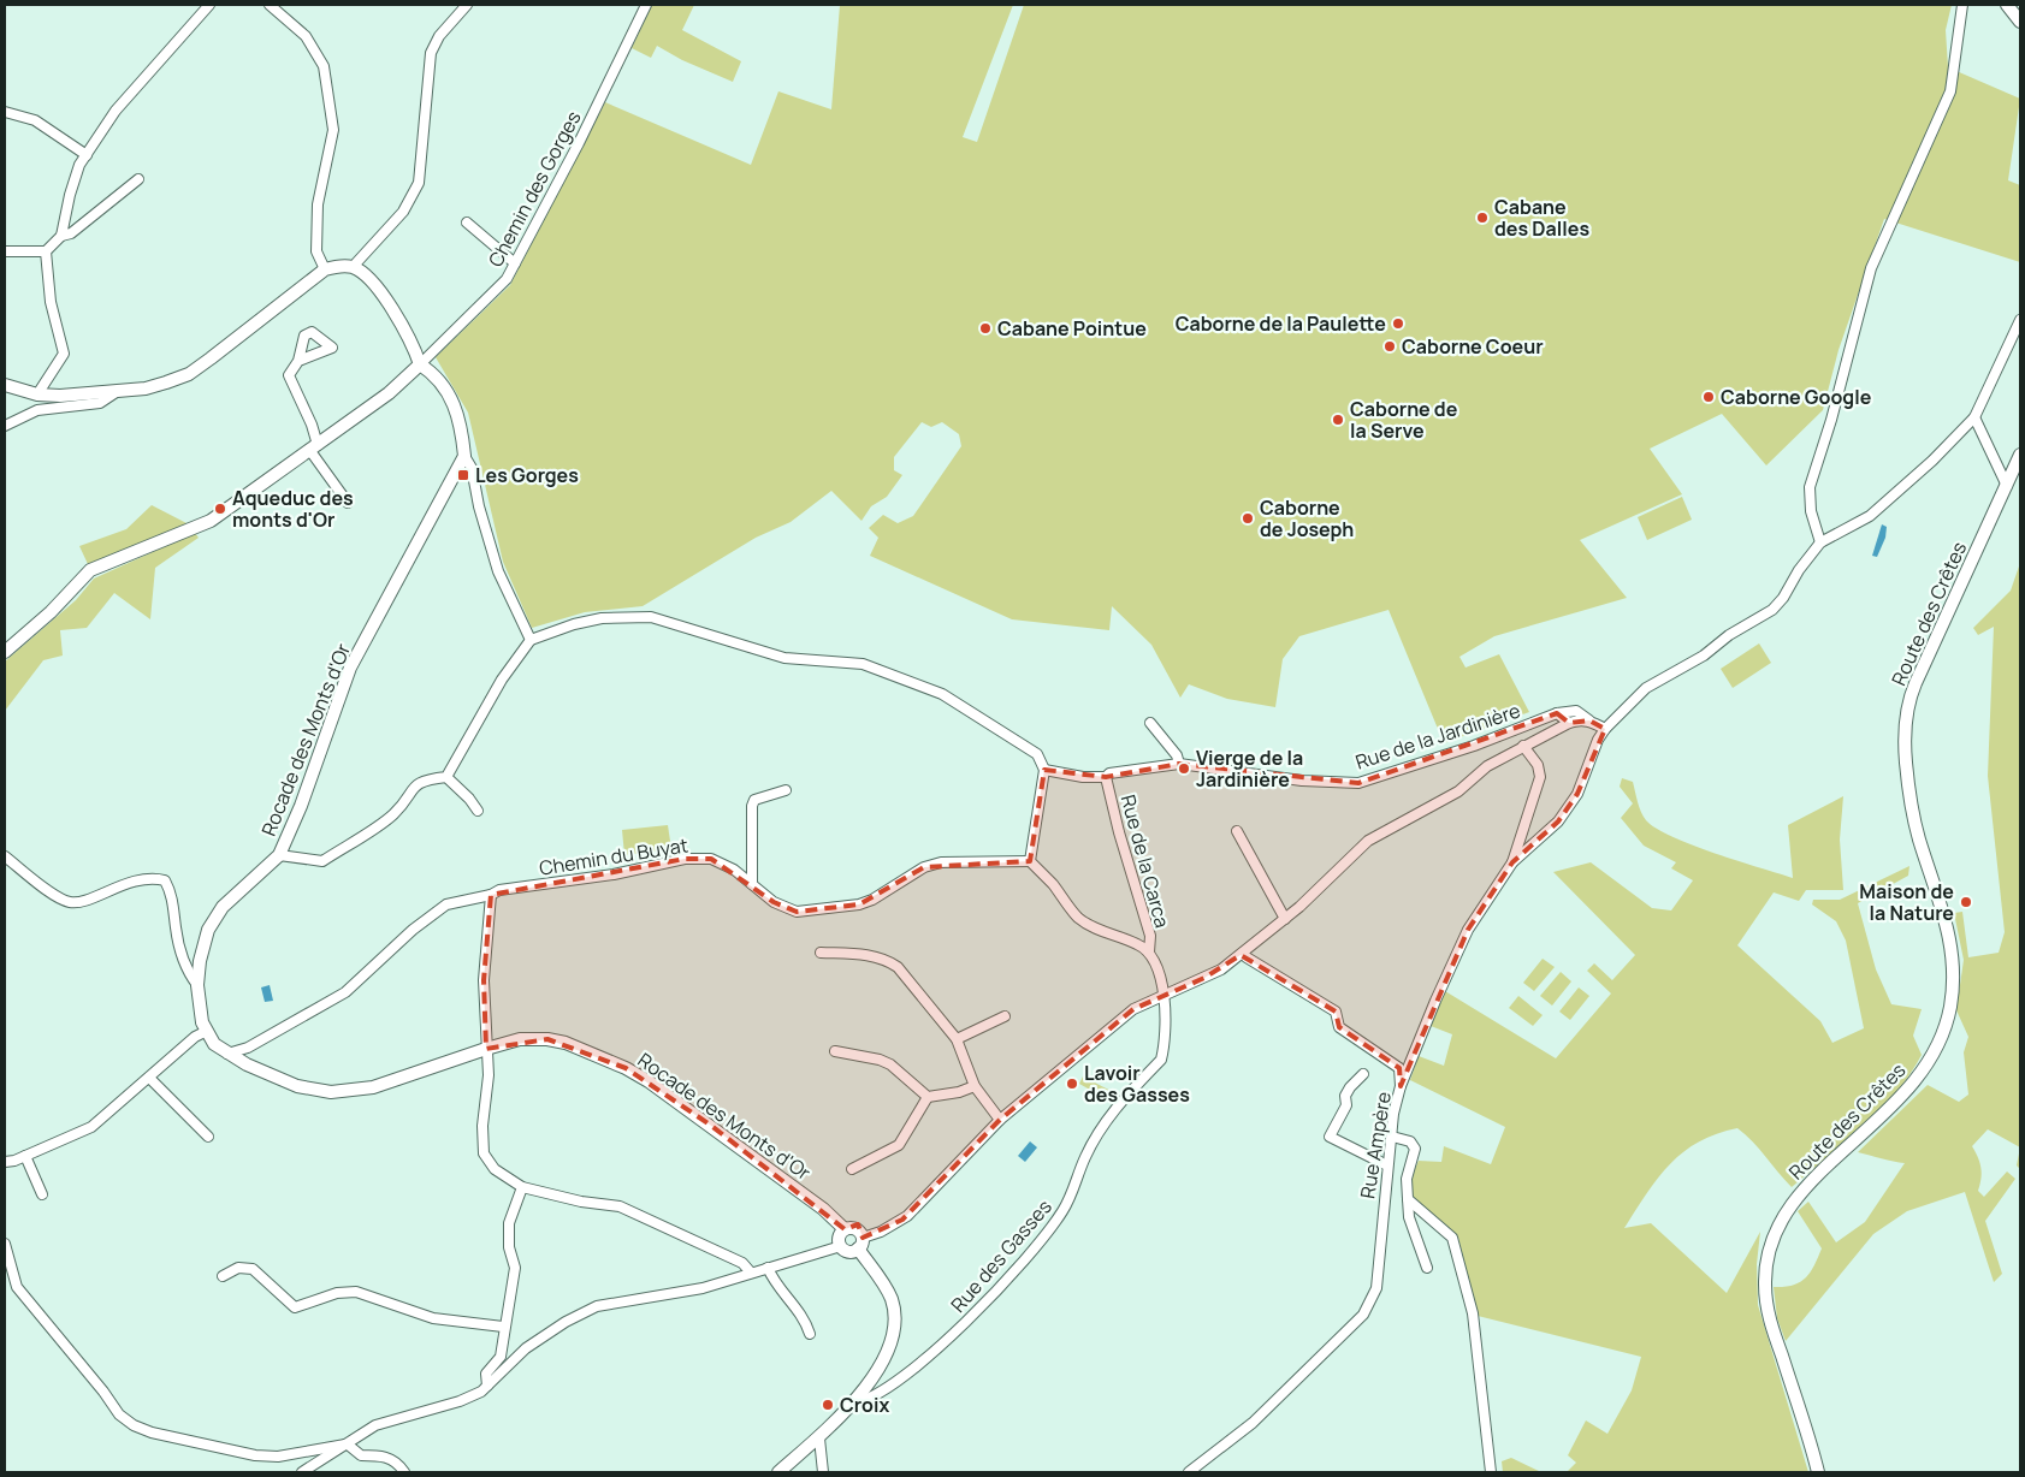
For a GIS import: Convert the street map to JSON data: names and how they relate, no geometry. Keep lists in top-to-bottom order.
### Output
{
  "streets": {
    "street": [
      "Chemin des Gorges",
      "Route des Crêtes",
      "Rue de la Jardinière",
      "Rocade des Monts d'Or",
      "Chemin du Buyat",
      "Rue de la Carca",
      "Rue Ampère",
      "Rue des Gasses"
    ]
  },
  "crossings": [
    ["Rue de la Jardinière", "Rue de la Carca"],
    ["Rue de la Jardinière", "Rue Ampère"],
    ["Rocade des Monts d'Or", "Chemin du Buyat"]
  ],
  "places": {
    "other": [
      "Cabane des Dalles",
      "Caborne de la Paulette",
      "Cabane Pointue",
      "Caborne Coeur",
      "Caborne Google",
      "Caborne de la Serve",
      "Aqueduc des monts d'Or",
      "Caborne de Joseph",
      "Vierge de la Jardinière",
      "Maison de la Nature",
      "Lavoir des Gasses",
      "Croix"
    ],
    "transit": ["Les Gorges"]
  }
}
